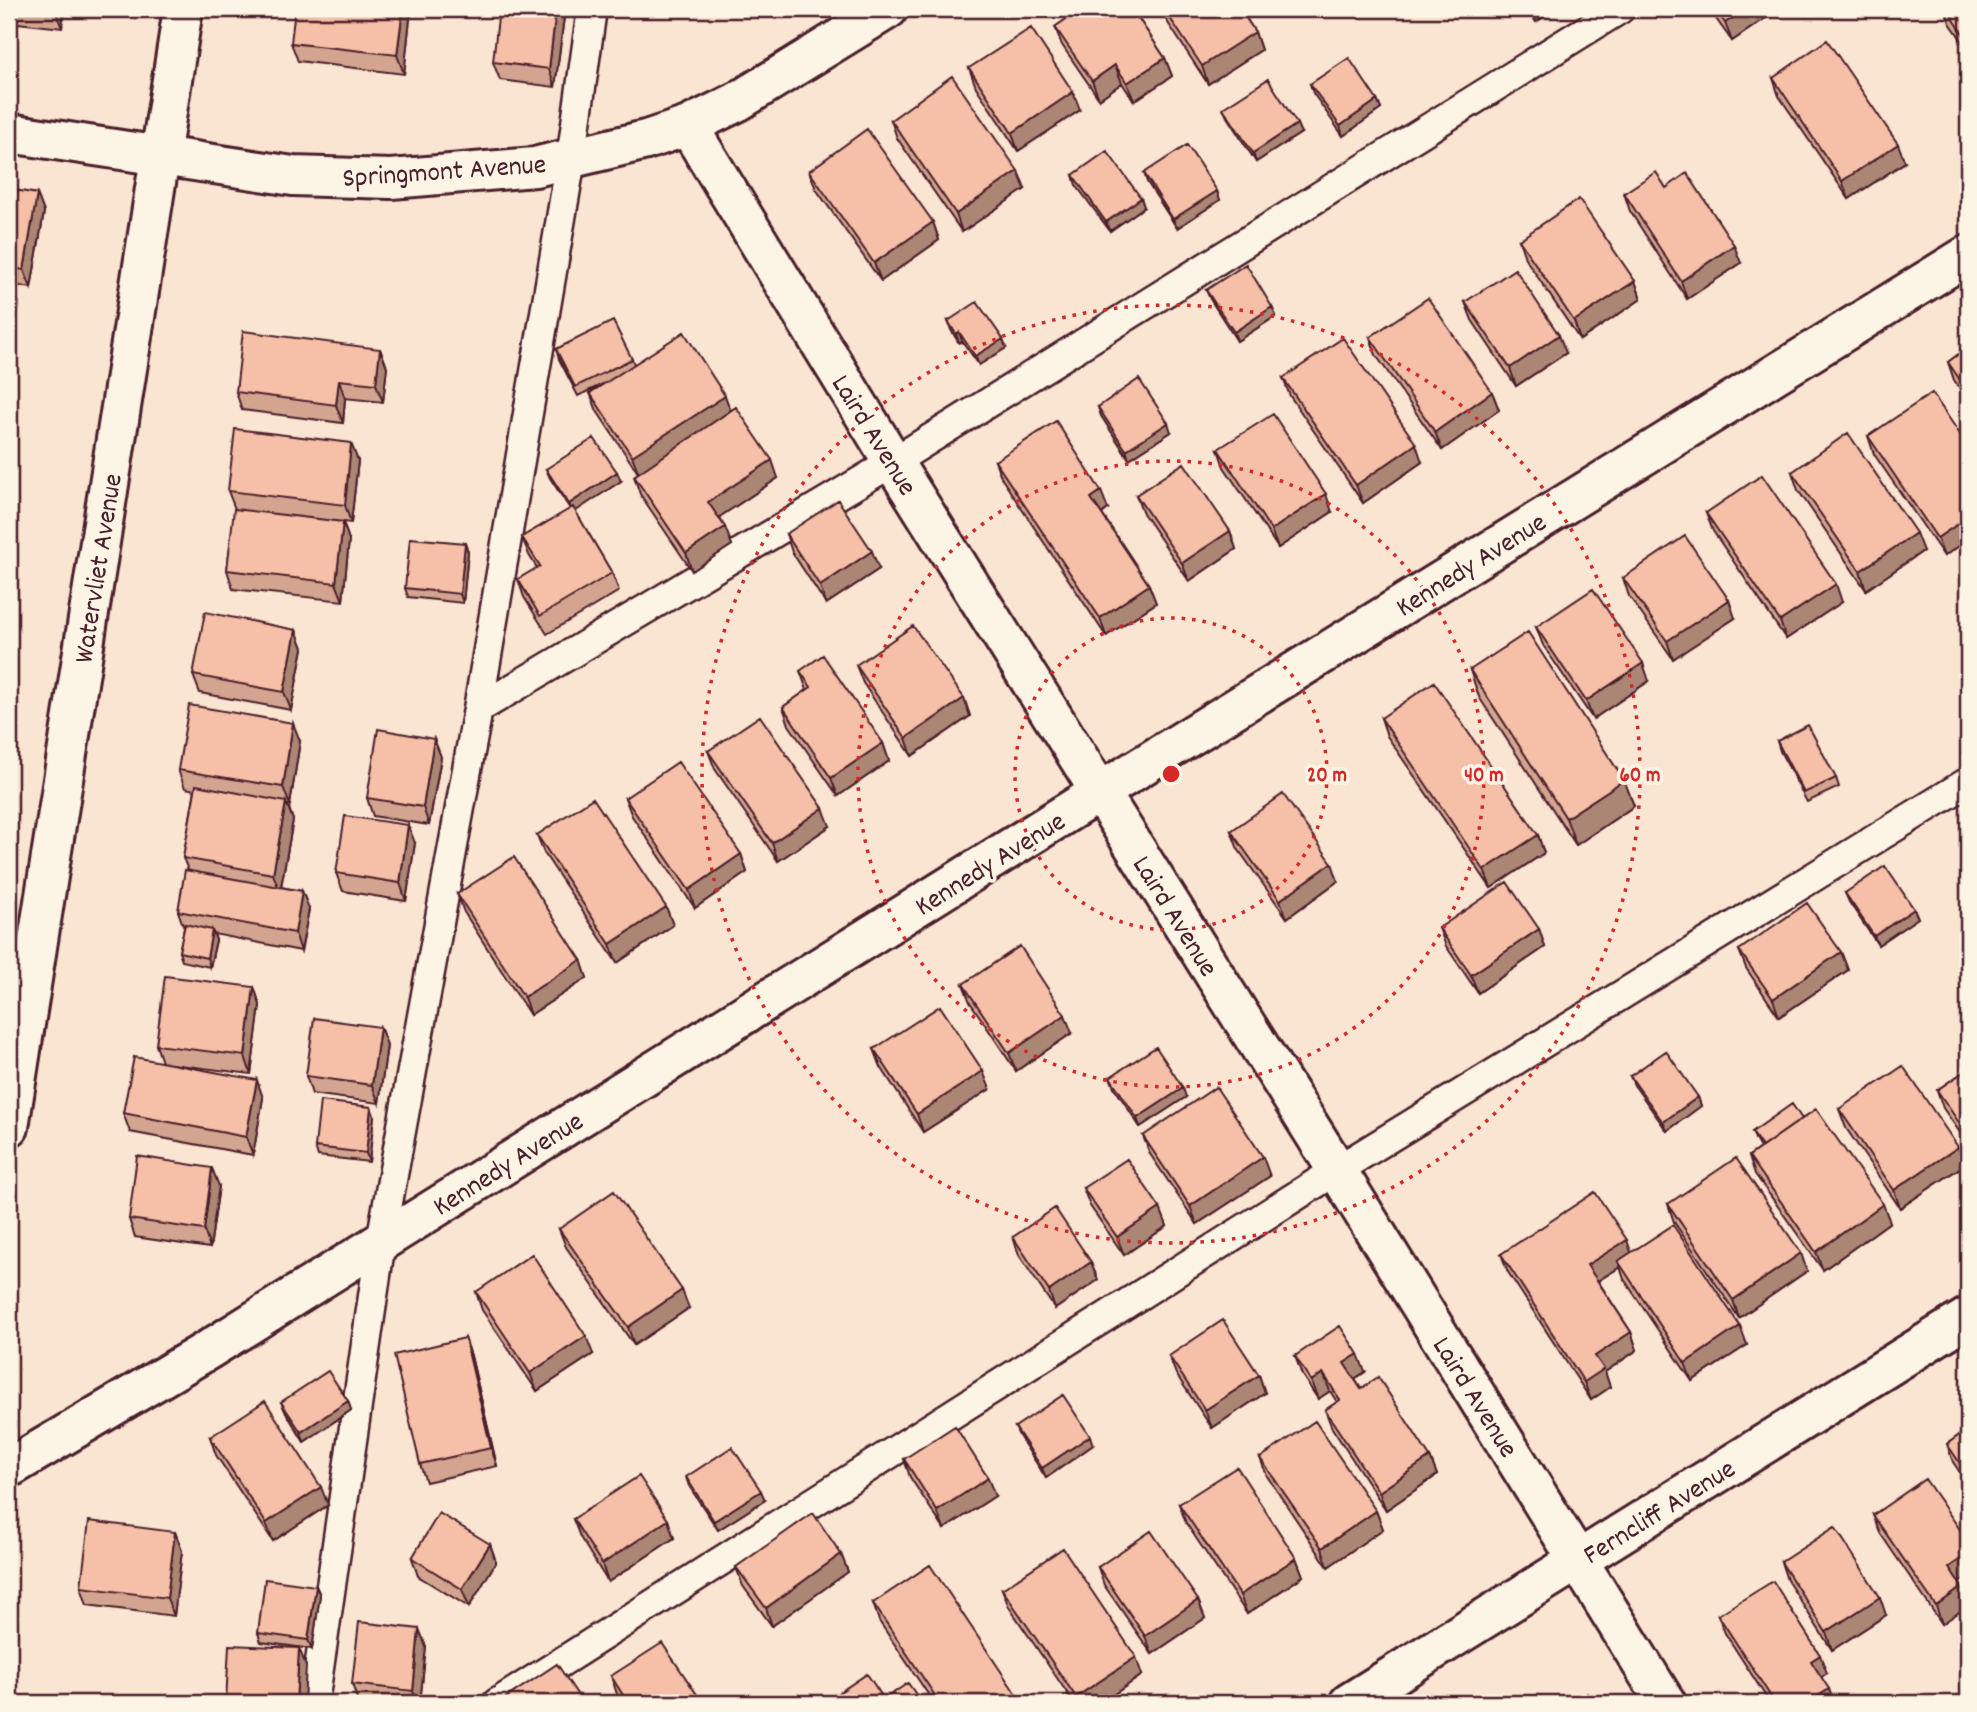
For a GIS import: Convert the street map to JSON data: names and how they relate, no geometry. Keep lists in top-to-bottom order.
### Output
{
  "streets": {
    "street": [
      "Springmont Avenue",
      "Laird Avenue",
      "Kennedy Avenue",
      "Watervliet Avenue",
      "Ferncliff Avenue"
    ]
  },
  "crossings": [
    ["Springmont Avenue", "Laird Avenue"],
    ["Springmont Avenue", "Watervliet Avenue"],
    ["Laird Avenue", "Kennedy Avenue"],
    ["Laird Avenue", "Ferncliff Avenue"]
  ],
  "rings": ["20 m", "40 m", "60 m"]
}
